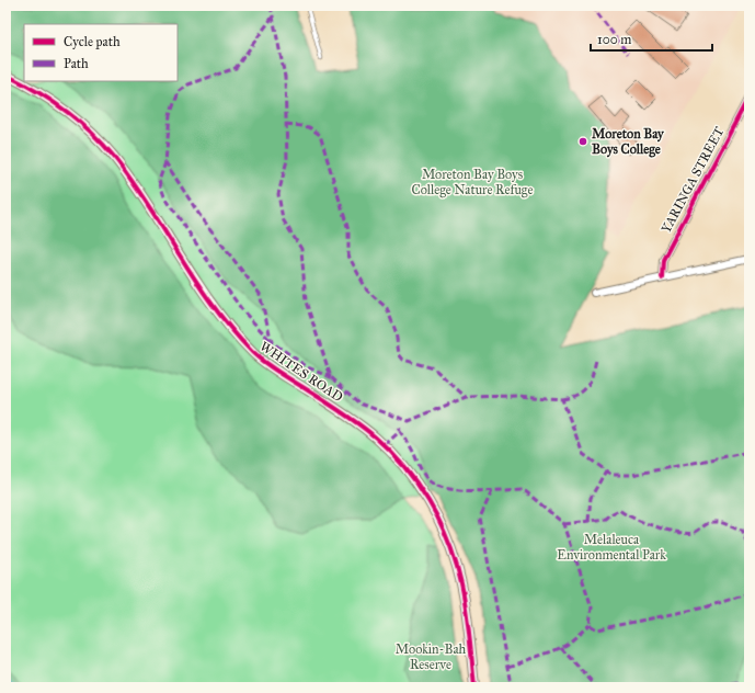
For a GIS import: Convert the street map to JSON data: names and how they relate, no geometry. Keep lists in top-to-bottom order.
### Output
{
  "streets": {
    "street": ["YARINGA STREET", "WHITES ROAD"]
  },
  "parks": ["Moreton Bay Boys College Nature Refuge", "Melaleuca Environmental Park", "Mookin-Bah Reserve"],
  "places": ["Moreton Bay Boys College"],
  "legend": ["Cycle path", "Path"],
  "scale_bar": "100 m"
}
